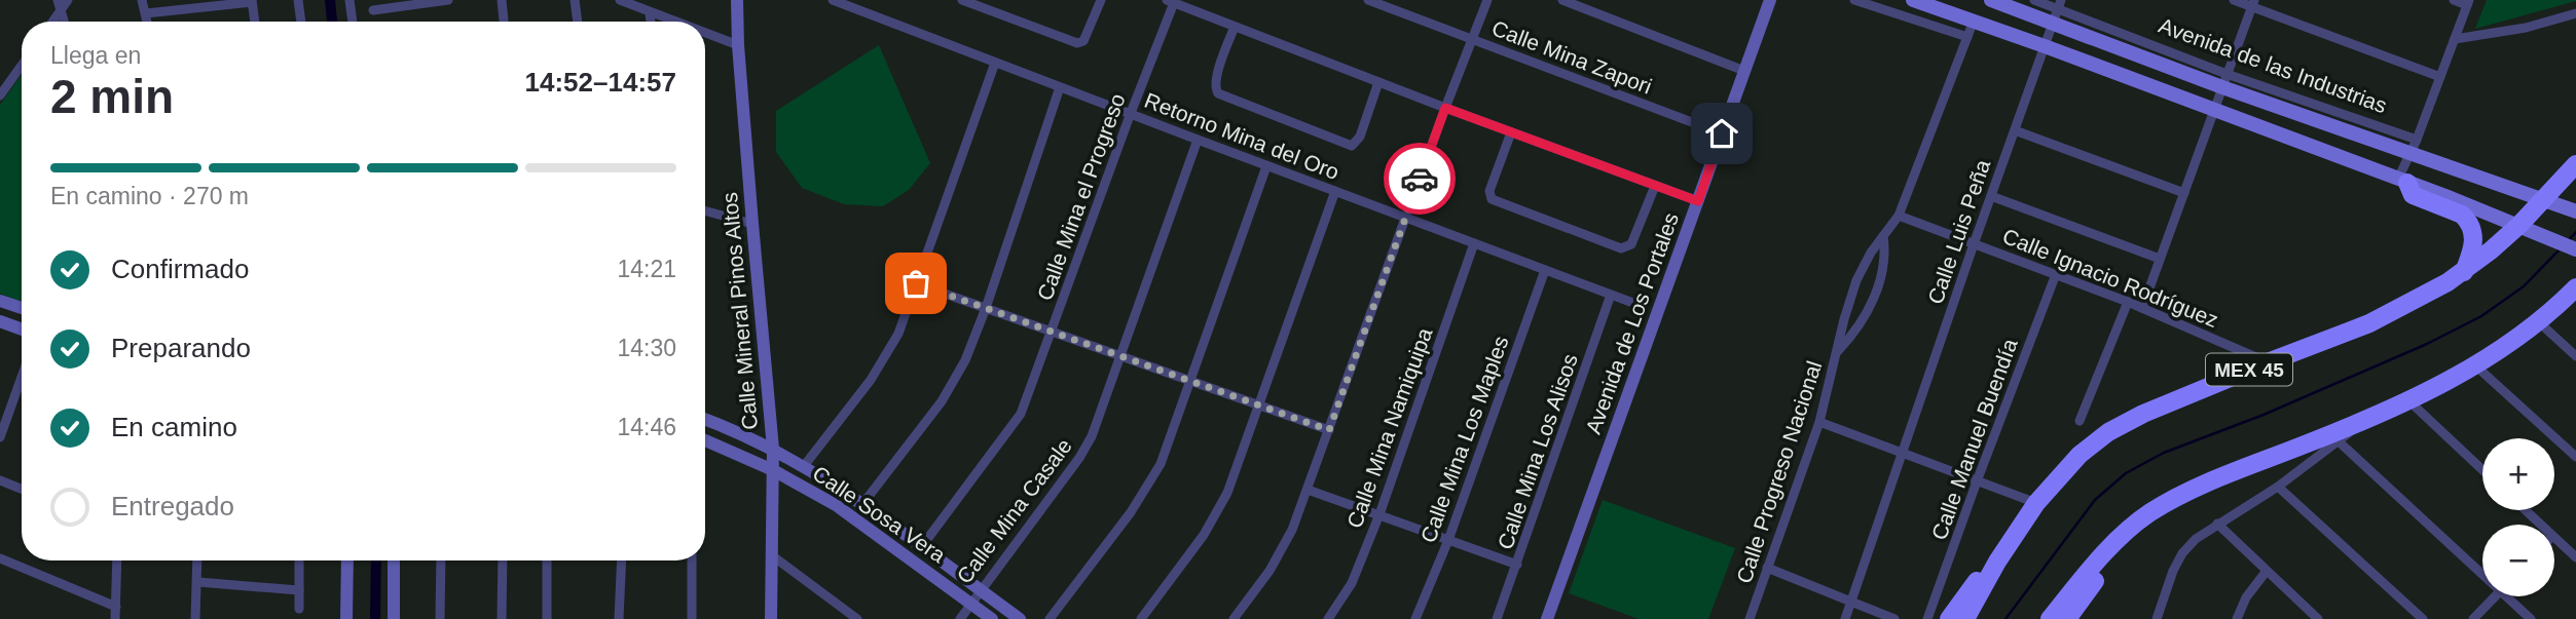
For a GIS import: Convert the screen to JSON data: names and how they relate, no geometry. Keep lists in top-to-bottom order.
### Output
{
  "streets": {
    "highway": ["MEX 45"],
    "main road": [
      "Avenida de las Industrias",
      "Calle Mineral Pinos Altos",
      "Avenida de Los Portales",
      "Calle Sosa Vera"
    ],
    "street": [
      "Calle Mina Zapori",
      "Retorno Mina del Oro",
      "Calle Mina el Progreso",
      "Calle Luis Peña",
      "Calle Ignacio Rodríguez",
      "Calle Mina Namiquipa",
      "Calle Mina Los Maples",
      "Calle Manuel Buendía",
      "Calle Mina Los Alisos",
      "Calle Progreso Nacional",
      "Calle Mina Casale"
    ]
  },
  "crossings": [
    ["Calle Mina Zapori", "Avenida de Los Portales"],
    ["Avenida de las Industrias", "Calle Luis Peña"],
    ["Avenida de las Industrias", "Calle Ignacio Rodríguez"],
    ["Avenida de las Industrias", "MEX 45"],
    ["Retorno Mina del Oro", "Calle Mina el Progreso"],
    ["Retorno Mina del Oro", "Calle Mina Namiquipa"],
    ["Retorno Mina del Oro", "Calle Mina Los Maples"],
    ["Retorno Mina del Oro", "Calle Mina Los Alisos"],
    ["Retorno Mina del Oro", "Calle Mina Casale"],
    ["Calle Luis Peña", "Calle Ignacio Rodríguez"],
    ["Calle Ignacio Rodríguez", "MEX 45"],
    ["Calle Ignacio Rodríguez", "Calle Manuel Buendía"],
    ["Calle Ignacio Rodríguez", "Calle Progreso Nacional"],
    ["Calle Mineral Pinos Altos", "Calle Sosa Vera"],
    ["Calle Mina Casale", "Calle Sosa Vera"]
  ],
  "page": {
    "heading": ["2 min", "Llega en", "14:52–14:57"],
    "bar": "En camino · 270 m",
    "list": [
      ["Confirmado", "14:21"],
      ["Preparando", "14:30"],
      ["En camino", "14:46"],
      "Entregado"
    ],
    "map_buttons": ["+", "−"]
  }
}
